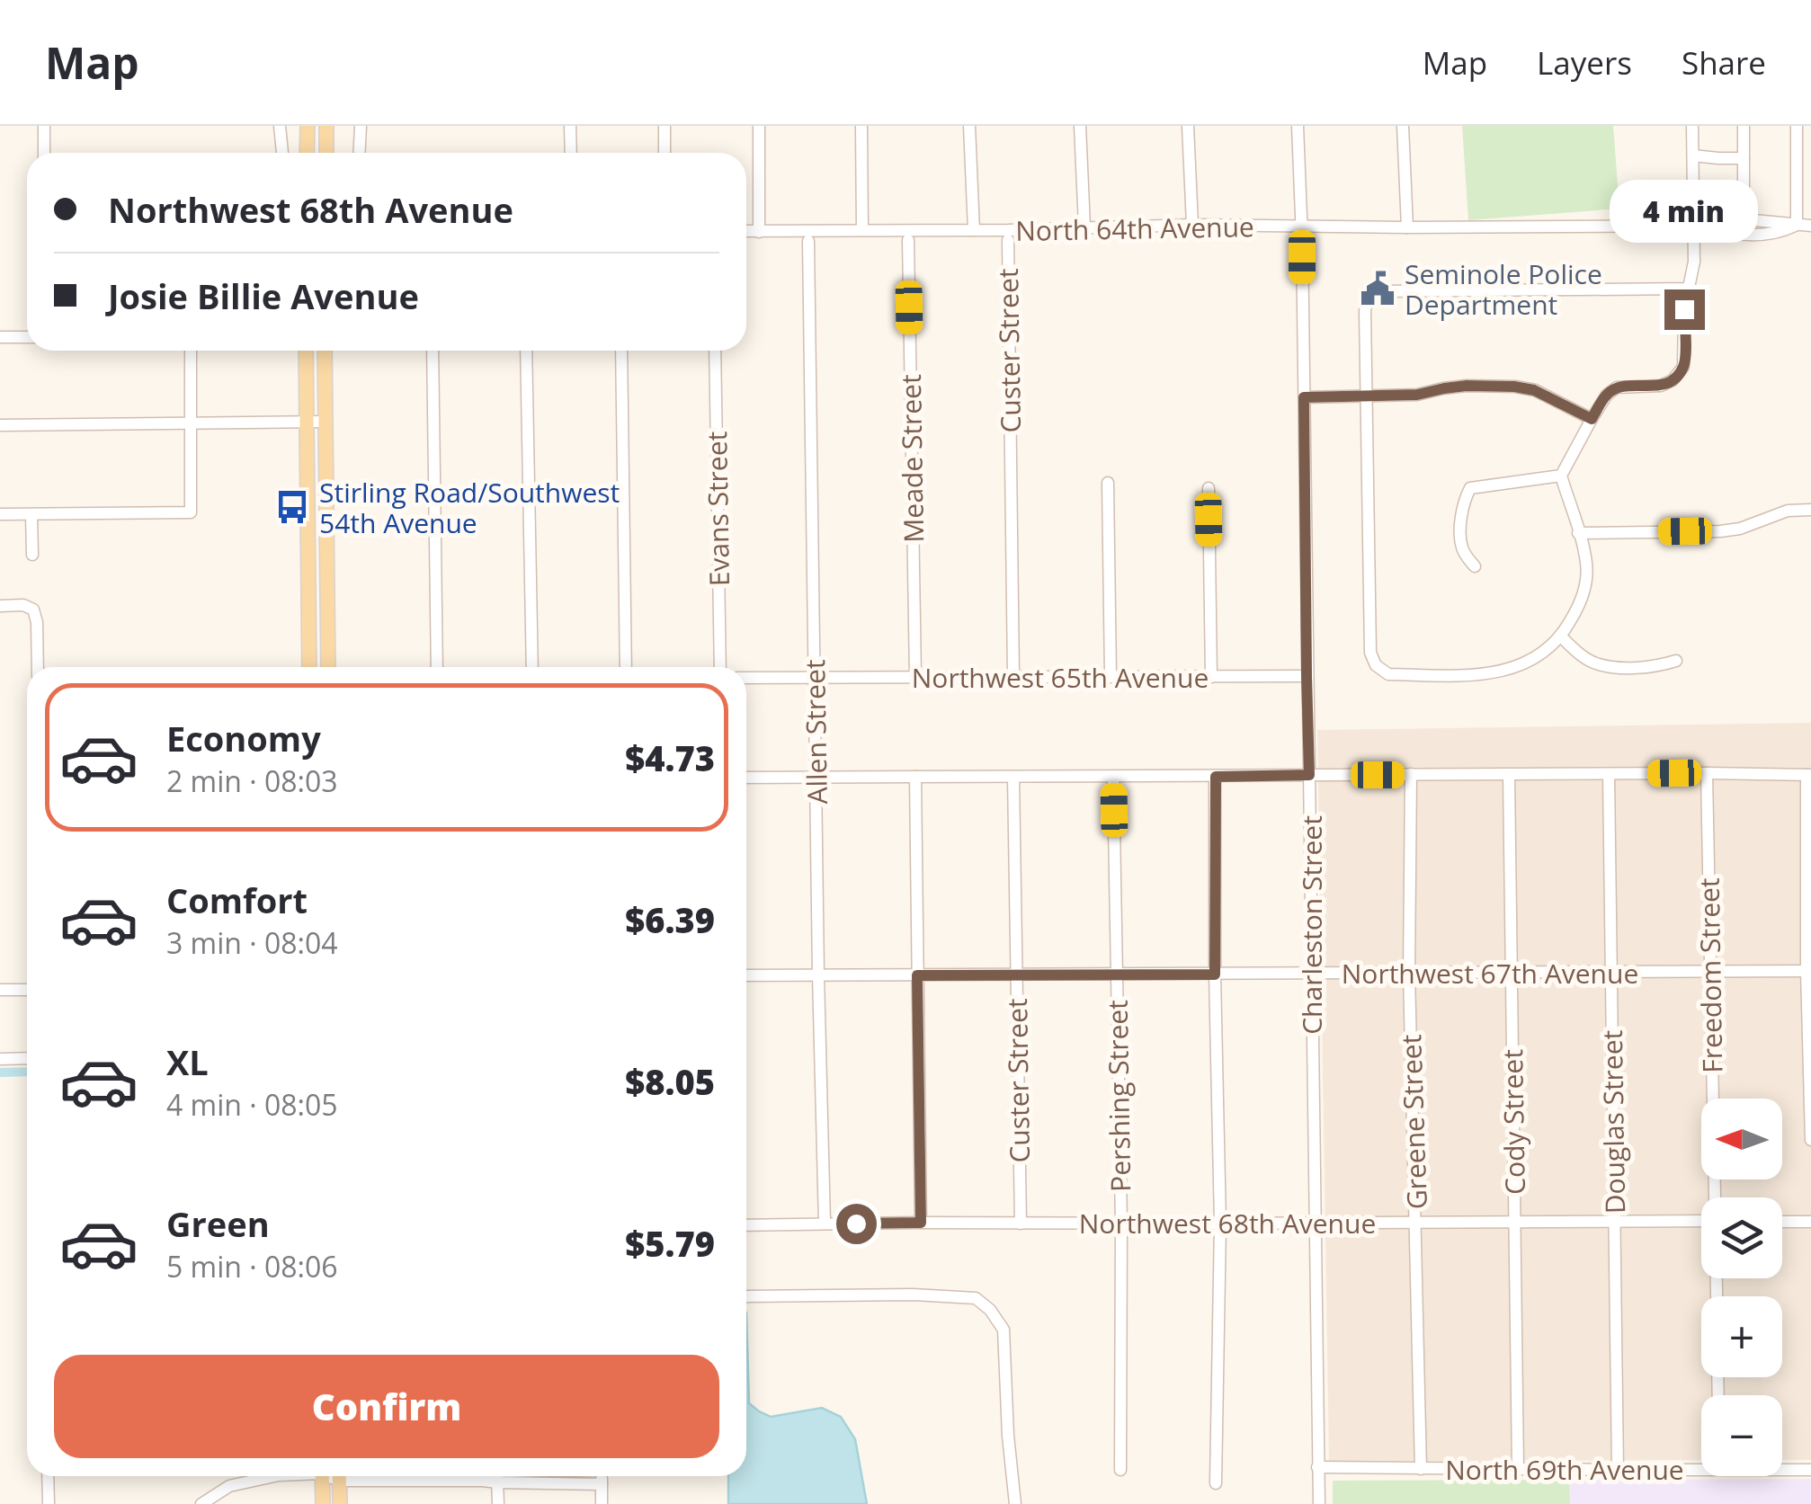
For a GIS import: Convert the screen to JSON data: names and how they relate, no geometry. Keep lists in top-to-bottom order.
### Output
{
  "streets": {
    "street": [
      "North 64th Avenue",
      "Custer Street",
      "Meade Street",
      "Evans Street",
      "Northwest 65th Avenue",
      "Allen Street",
      "Charleston Street",
      "Northwest 67th Avenue",
      "Freedom Street",
      "Pershing Street",
      "Greene Street",
      "Cody Street",
      "Douglas Street",
      "Northwest 68th Avenue",
      "North 69th Avenue"
    ]
  },
  "crossings": [
    ["North 64th Avenue", "Charleston Street"],
    ["Custer Street", "Northwest 65th Avenue"],
    ["Custer Street", "Northwest 67th Avenue"],
    ["Custer Street", "Northwest 68th Avenue"],
    ["Meade Street", "Northwest 65th Avenue"],
    ["Northwest 65th Avenue", "Allen Street"],
    ["Northwest 65th Avenue", "Charleston Street"],
    ["Allen Street", "Northwest 67th Avenue"],
    ["Allen Street", "Northwest 68th Avenue"],
    ["Charleston Street", "Northwest 67th Avenue"],
    ["Charleston Street", "Northwest 68th Avenue"],
    ["Charleston Street", "North 69th Avenue"],
    ["Northwest 67th Avenue", "Freedom Street"],
    ["Northwest 67th Avenue", "Pershing Street"],
    ["Northwest 67th Avenue", "Greene Street"],
    ["Northwest 67th Avenue", "Cody Street"],
    ["Northwest 67th Avenue", "Douglas Street"],
    ["Pershing Street", "Northwest 68th Avenue"],
    ["Greene Street", "Northwest 68th Avenue"],
    ["Greene Street", "North 69th Avenue"],
    ["Cody Street", "Northwest 68th Avenue"],
    ["Cody Street", "North 69th Avenue"],
    ["Douglas Street", "Northwest 68th Avenue"],
    ["Douglas Street", "North 69th Avenue"]
  ],
  "places": {
    "public building": ["Seminole Police Department"],
    "bus stop": ["Stirling Road/Southwest 54th Avenue"]
  },
  "north": "left",
  "page": {
    "header": "Map",
    "nav": ["Map", "Layers", "Share"],
    "banner": ["Northwest 68th Avenue", "Josie Billie Avenue"],
    "bubble": "4 min",
    "list": [
      {
        "name": "Economy",
        "note": "2 min · 08:03",
        "value": "$4.73"
      },
      {
        "name": "Comfort",
        "note": "3 min · 08:04",
        "value": "$6.39"
      },
      {
        "name": "XL",
        "note": "4 min · 08:05",
        "value": "$8.05"
      },
      {
        "name": "Green",
        "note": "5 min · 08:06",
        "value": "$5.79"
      }
    ],
    "map_buttons": ["+", "−"],
    "buttons": "Confirm"
  }
}
